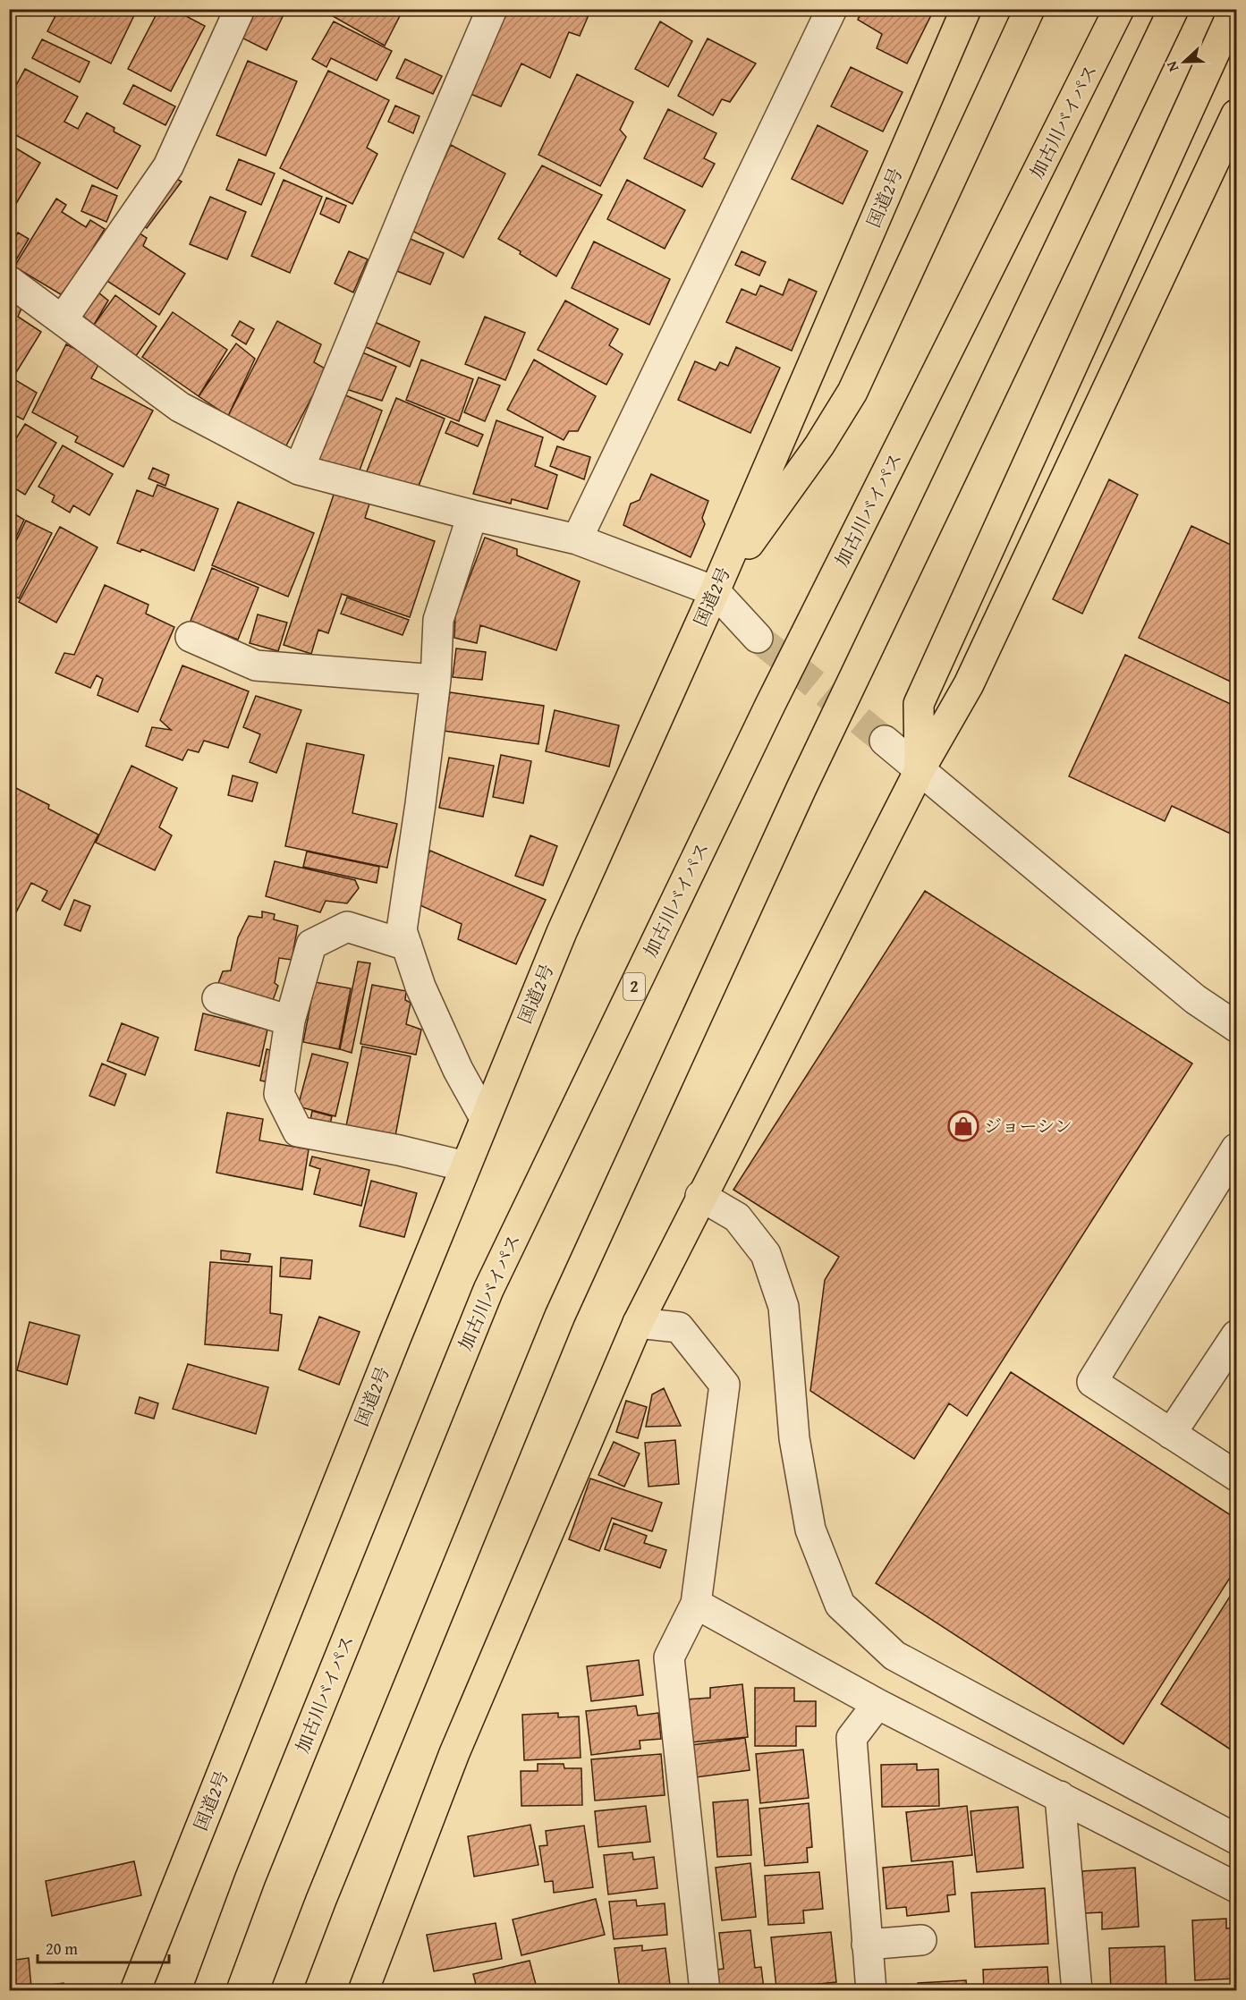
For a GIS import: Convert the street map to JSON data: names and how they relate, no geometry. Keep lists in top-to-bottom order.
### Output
{
  "streets": {
    "highway": ["加古川バイパス", "国道2号", "2"]
  },
  "places": {
    "shop": ["ジョーシン"]
  },
  "scale_bar": "20 m",
  "north": "left"
}
